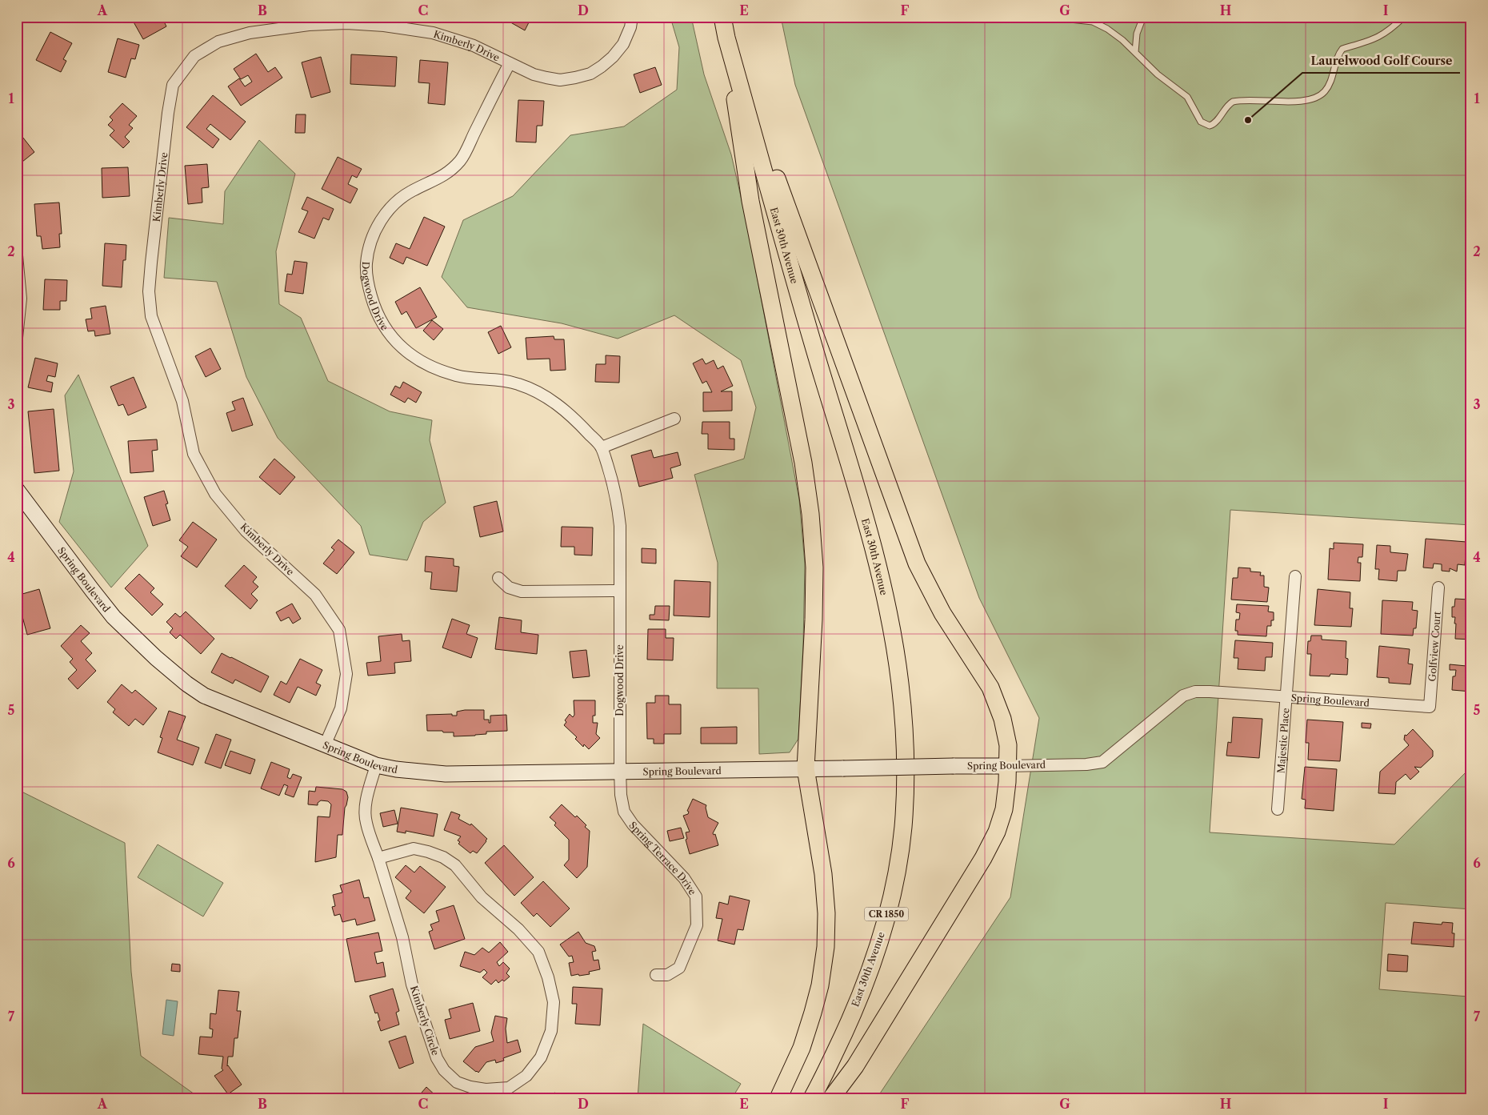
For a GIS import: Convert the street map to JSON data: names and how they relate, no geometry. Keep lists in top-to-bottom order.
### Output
{
  "streets": {
    "main road": ["East 30th Avenue", "CR 1850"],
    "street": [
      "Kimberly Drive",
      "Dogwood Drive",
      "Spring Boulevard",
      "Golfview Court",
      "Majestic Place",
      "Spring Terrace Drive",
      "Kimberly Circle"
    ]
  },
  "crossings": [
    ["Kimberly Drive", "Dogwood Drive"],
    ["Kimberly Drive", "Spring Boulevard"],
    ["Dogwood Drive", "Spring Boulevard"],
    ["Dogwood Drive", "Spring Terrace Drive"],
    ["Spring Boulevard", "Golfview Court"],
    ["Spring Boulevard", "Majestic Place"],
    ["Spring Boulevard", "Spring Terrace Drive"],
    ["Spring Boulevard", "Kimberly Circle"]
  ],
  "places": ["Laurelwood Golf Course"],
  "grid": {
    "columns": [
      "A",
      "B",
      "C",
      "D",
      "E",
      "F",
      "G",
      "H",
      "I"
    ],
    "rows": [
      "1",
      "2",
      "3",
      "4",
      "5",
      "6",
      "7"
    ]
  }
}
